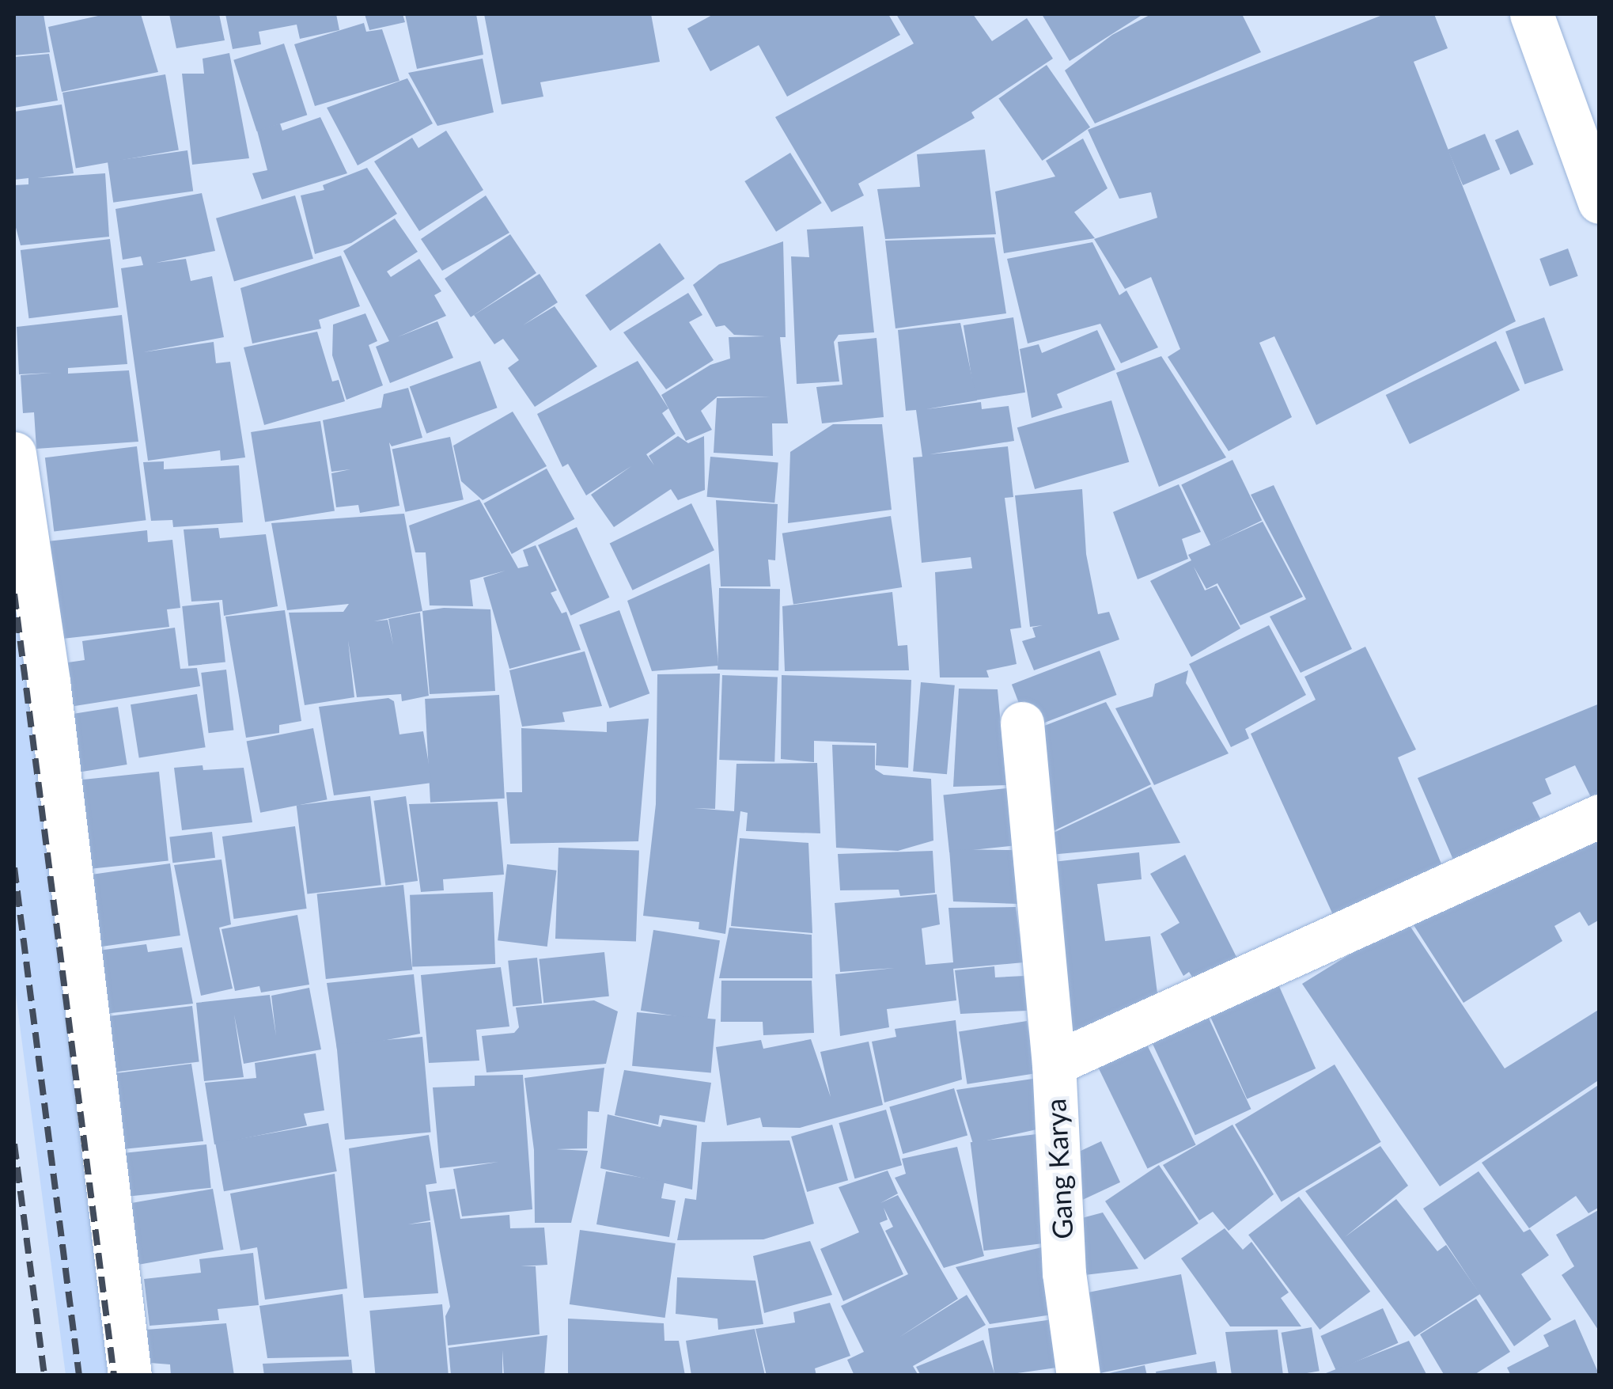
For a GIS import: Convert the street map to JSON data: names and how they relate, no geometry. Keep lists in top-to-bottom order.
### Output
{
  "streets": {
    "street": ["Gang Karya"]
  }
}
